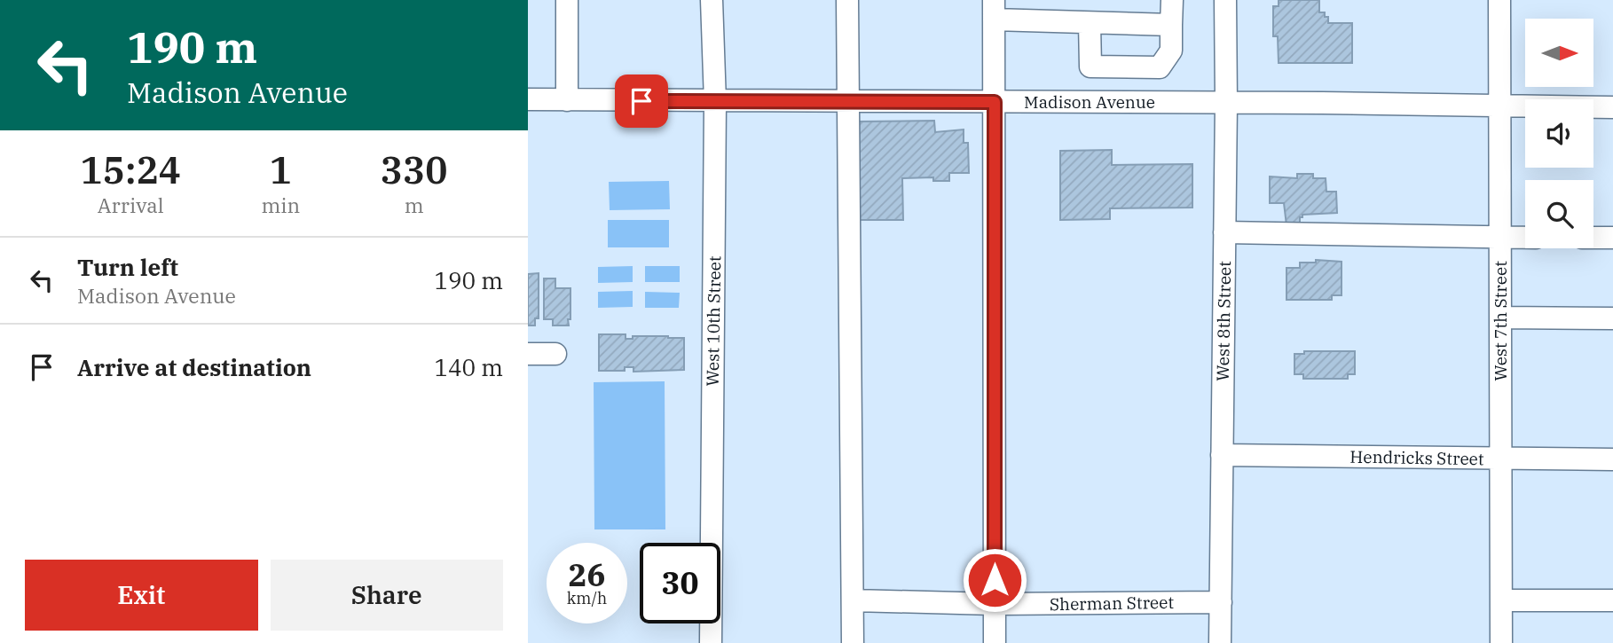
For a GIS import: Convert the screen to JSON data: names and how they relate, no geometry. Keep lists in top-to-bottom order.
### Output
{
  "streets": {
    "street": [
      "Madison Avenue",
      "West 10th Street",
      "West 8th Street",
      "West 7th Street",
      "Hendricks Street",
      "Sherman Street"
    ]
  },
  "crossings": [
    ["Madison Avenue", "West 10th Street"],
    ["Madison Avenue", "West 8th Street"],
    ["Madison Avenue", "West 7th Street"],
    ["West 8th Street", "Hendricks Street"],
    ["West 8th Street", "Sherman Street"],
    ["West 7th Street", "Hendricks Street"]
  ],
  "north": "right",
  "page": {
    "turn": ["190 m", "Madison Avenue"],
    "eta": [
      "15:24",
      "Arrival",
      "1",
      "min",
      "330",
      "m"
    ],
    "list": [
      {
        "name": "Turn left",
        "note": "Madison Avenue",
        "value": "190 m"
      },
      {
        "name": "Arrive at destination",
        "value": "140 m"
      }
    ],
    "speed": "26 km/h",
    "limit": "30",
    "buttons": ["Exit", "Share"]
  }
}
